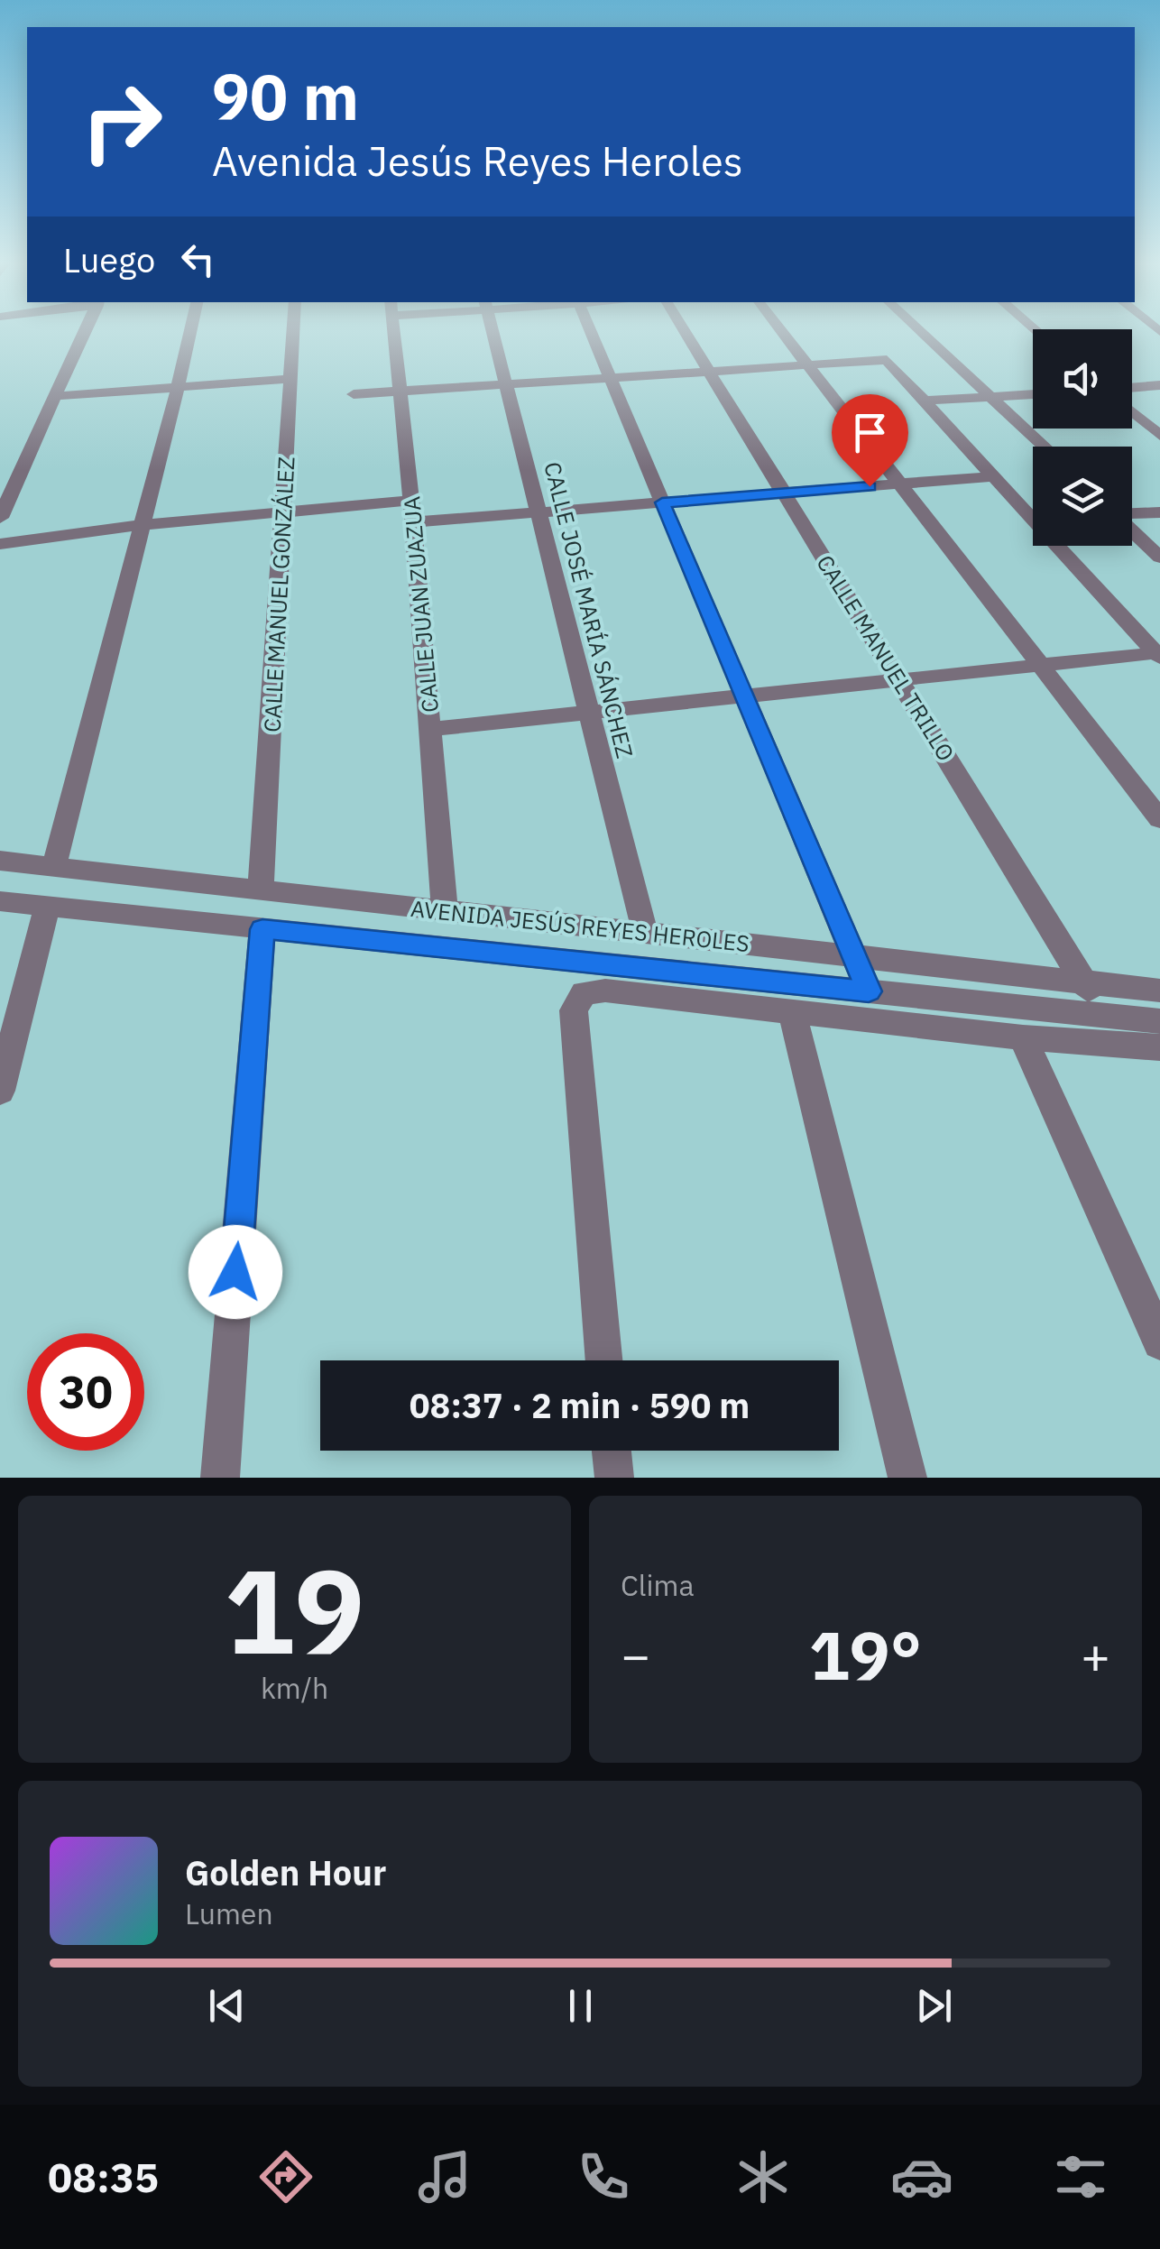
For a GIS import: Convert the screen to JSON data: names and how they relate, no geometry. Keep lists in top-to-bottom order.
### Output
{
  "streets": {
    "street": [
      "CALLE MANUEL GONZÁLEZ",
      "CALLE JUAN ZUAZUA",
      "CALLE JOSÉ MARÍA SÁNCHEZ",
      "CALLE MANUEL TRILLO",
      "AVENIDA JESÚS REYES HEROLES"
    ]
  },
  "crossings": [
    ["CALLE MANUEL GONZÁLEZ", "AVENIDA JESÚS REYES HEROLES"],
    ["CALLE JUAN ZUAZUA", "AVENIDA JESÚS REYES HEROLES"],
    ["CALLE JOSÉ MARÍA SÁNCHEZ", "AVENIDA JESÚS REYES HEROLES"],
    ["CALLE MANUEL TRILLO", "AVENIDA JESÚS REYES HEROLES"]
  ],
  "page": {
    "turn": ["90 m", "Avenida Jesús Reyes Heroles"],
    "then": "Luego",
    "limit": "30",
    "trip": "08:37 · 2 min · 590 m",
    "tile": [
      ["19", "km/h"],
      "Clima"
    ],
    "heat": ["−", "19°", "+"],
    "song": ["Golden Hour", "Lumen"],
    "tabs": "08:35"
  }
}
